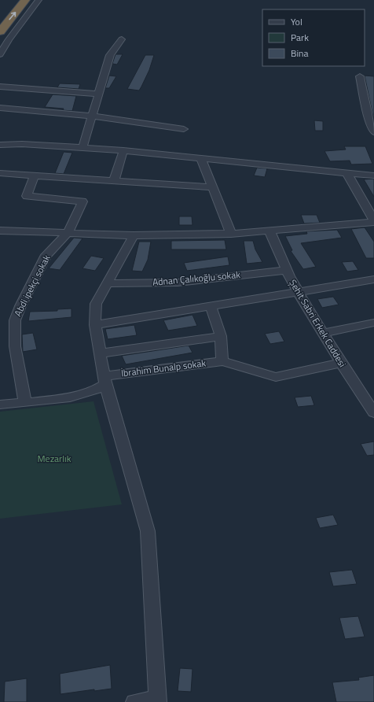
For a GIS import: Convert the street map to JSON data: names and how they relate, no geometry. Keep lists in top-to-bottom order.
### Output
{
  "streets": {
    "street": [
      "Adnan Çalıkoğlu sokak",
      "Abdi ipekçi sokak",
      "Şehit Sabri Erkek Caddesi",
      "İbrahim Bunalp sokak"
    ]
  },
  "crossings": [
    ["Adnan Çalıkoğlu sokak", "Şehit Sabri Erkek Caddesi"],
    ["Abdi ipekçi sokak", "İbrahim Bunalp sokak"],
    ["Şehit Sabri Erkek Caddesi", "İbrahim Bunalp sokak"]
  ],
  "parks": ["Mezarlık"],
  "legend": ["Yol", "Park", "Bina"]
}
